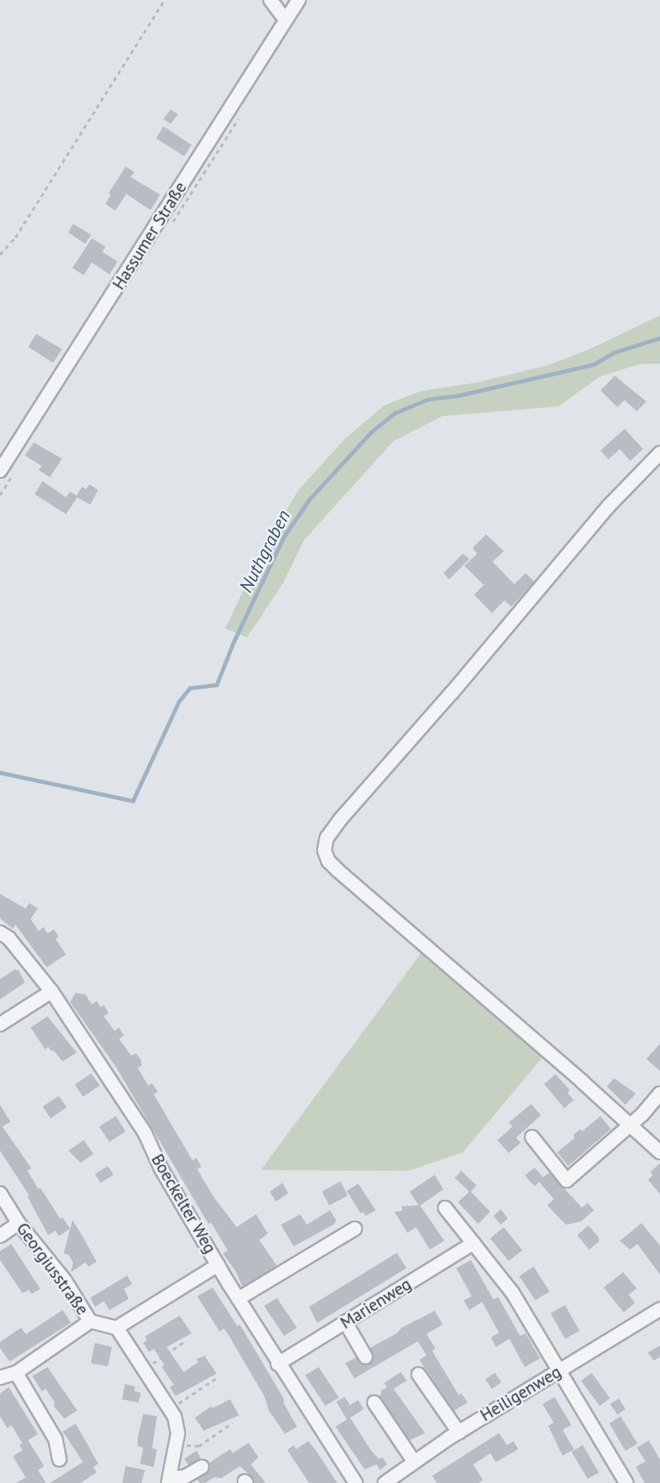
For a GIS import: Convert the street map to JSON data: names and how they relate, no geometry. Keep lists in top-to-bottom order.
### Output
{
  "streets": {
    "street": [
      "Hassumer Straße",
      "Boeckelter Weg",
      "Georgiusstraße",
      "Marienweg",
      "Heiligenweg"
    ]
  },
  "crossings": [
    ["Boeckelter Weg", "Marienweg"]
  ],
  "water": ["Nuthgraben"]
}
